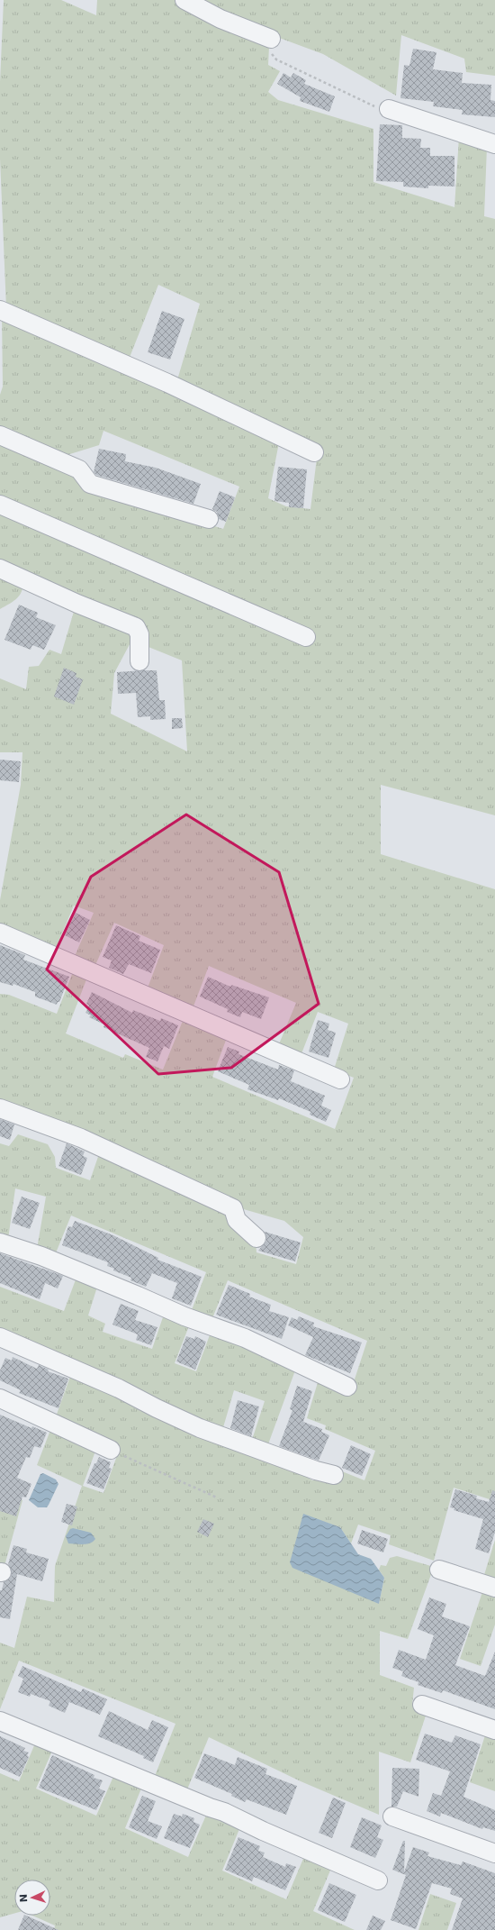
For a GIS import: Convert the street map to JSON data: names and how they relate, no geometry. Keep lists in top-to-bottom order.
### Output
{
  "north": "left"
}
